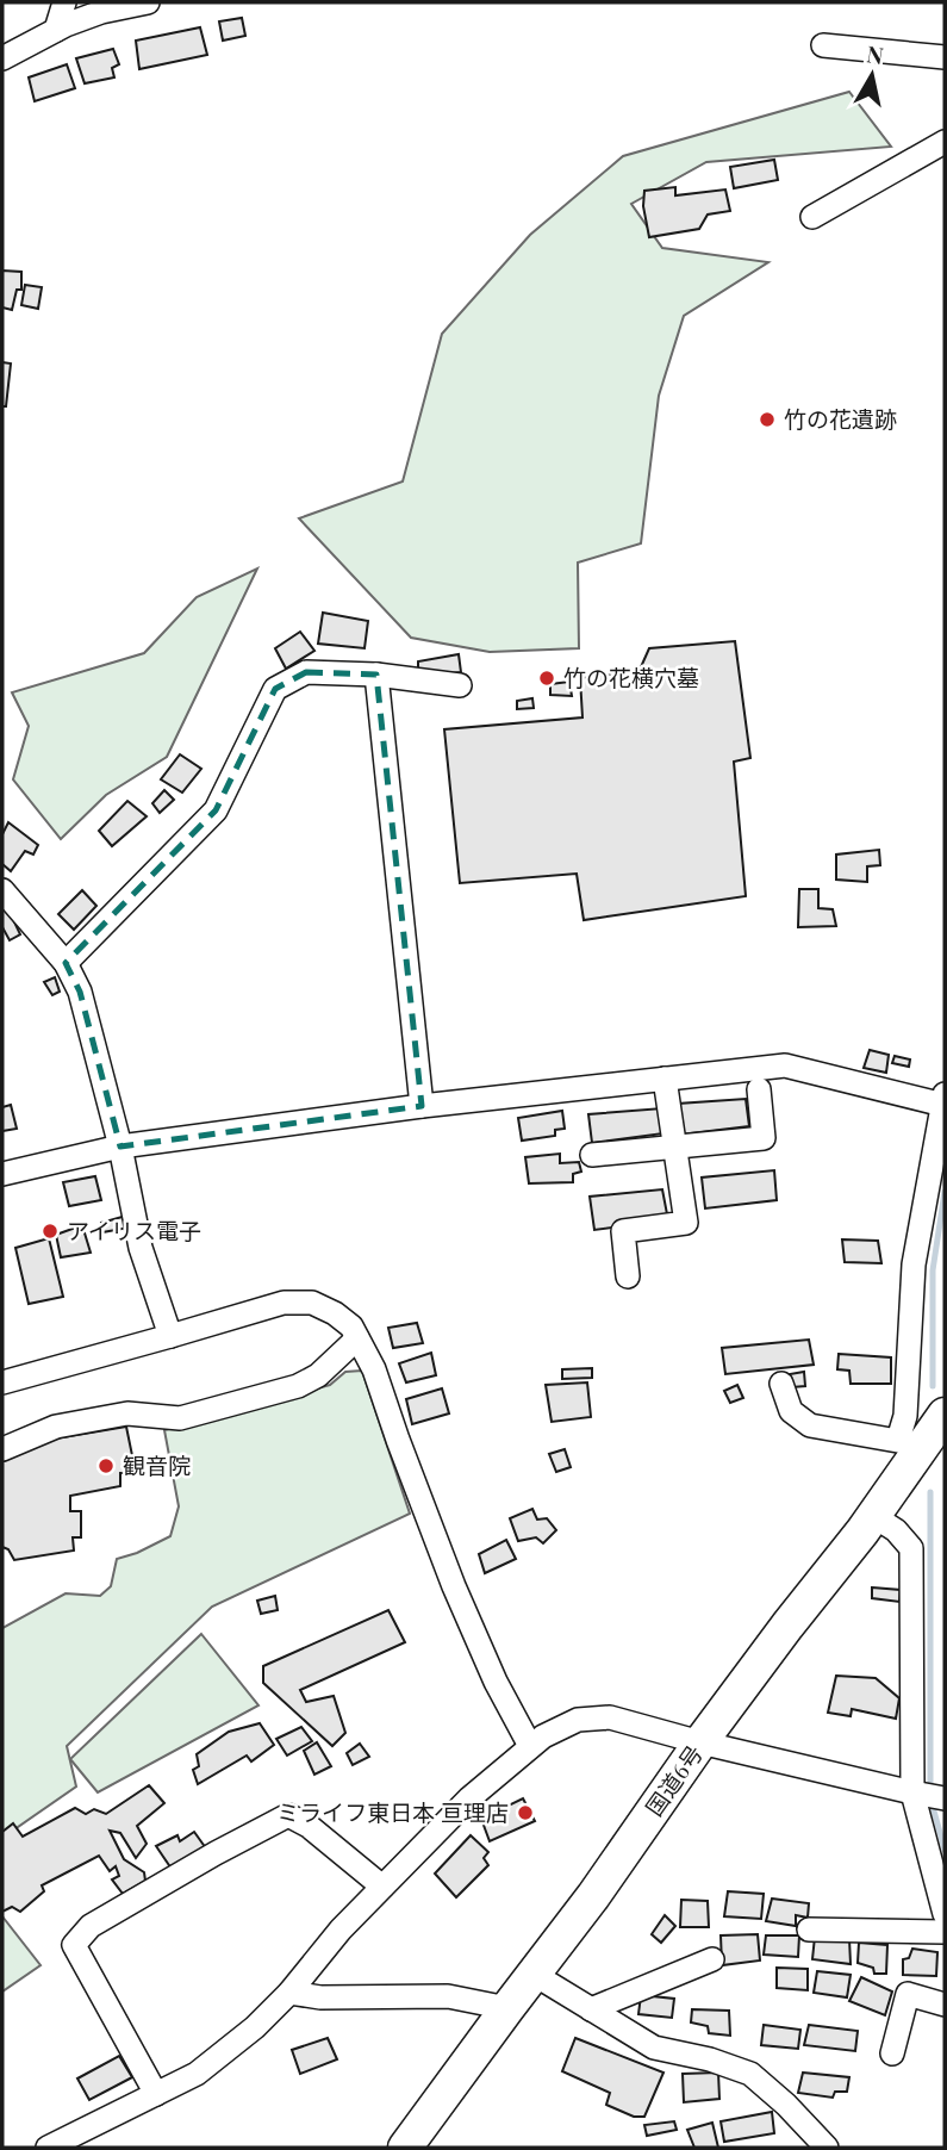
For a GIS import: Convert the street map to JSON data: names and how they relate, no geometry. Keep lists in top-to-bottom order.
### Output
{
  "streets": {
    "highway": ["国道6号"]
  },
  "places": [
    "竹の花遺跡",
    "竹の花横穴墓",
    "アイリス電子",
    "観音院",
    "ミライフ東日本 亘理店"
  ],
  "north": "top"
}
